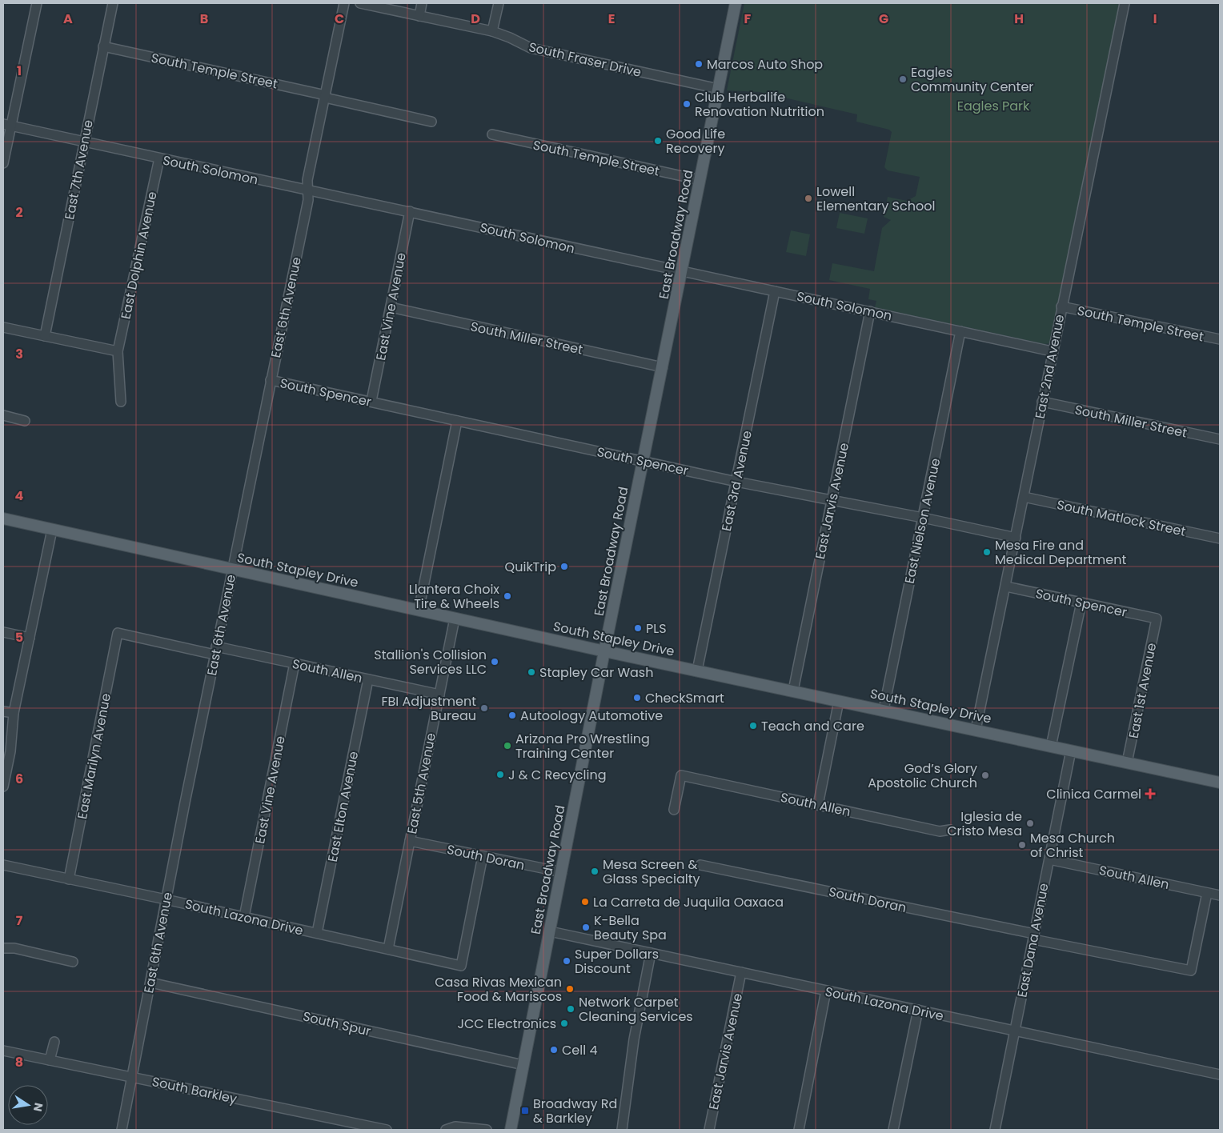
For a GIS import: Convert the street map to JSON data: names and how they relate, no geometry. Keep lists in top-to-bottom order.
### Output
{
  "streets": {
    "main road": ["East Broadway Road", "South Stapley Drive"],
    "street": [
      "South Fraser Drive",
      "South Temple Street",
      "East 7th Avenue",
      "South Solomon",
      "East Dolphin Avenue",
      "East Vine Avenue",
      "East 6th Avenue",
      "South Miller Street",
      "East 2nd Avenue",
      "South Spencer",
      "East 3rd Avenue",
      "East Jarvis Avenue",
      "South Matlock Street",
      "East Nielson Avenue",
      "South Allen",
      "East 1st Avenue",
      "East Marilyn Avenue",
      "East 5th Avenue",
      "East Elton Avenue",
      "South Doran",
      "South Lazona Drive",
      "East Dana Avenue",
      "South Spur",
      "South Barkley"
    ]
  },
  "crossings": [
    ["South Fraser Drive", "East Broadway Road"],
    ["South Temple Street", "East 7th Avenue"],
    ["South Temple Street", "East Broadway Road"],
    ["South Temple Street", "East 6th Avenue"],
    ["South Temple Street", "East 2nd Avenue"],
    ["East 7th Avenue", "South Solomon"],
    ["South Solomon", "East Broadway Road"],
    ["South Solomon", "East Dolphin Avenue"],
    ["South Solomon", "East Vine Avenue"],
    ["South Solomon", "East 6th Avenue"],
    ["South Solomon", "East 2nd Avenue"],
    ["South Solomon", "East 3rd Avenue"],
    ["South Solomon", "East Jarvis Avenue"],
    ["South Solomon", "East Nielson Avenue"],
    ["East Broadway Road", "South Miller Street"],
    ["East Broadway Road", "South Spencer"],
    ["East Broadway Road", "South Stapley Drive"],
    ["East Broadway Road", "South Doran"],
    ["East Broadway Road", "South Lazona Drive"],
    ["East Broadway Road", "South Spur"],
    ["East Vine Avenue", "South Miller Street"],
    ["East Vine Avenue", "South Spencer"],
    ["East Vine Avenue", "South Allen"],
    ["East Vine Avenue", "South Lazona Drive"],
    ["East 6th Avenue", "South Spencer"],
    ["East 6th Avenue", "South Stapley Drive"],
    ["East 6th Avenue", "South Allen"],
    ["East 6th Avenue", "South Lazona Drive"],
    ["East 6th Avenue", "South Spur"],
    ["East 6th Avenue", "South Barkley"],
    ["South Miller Street", "East 2nd Avenue"],
    ["East 2nd Avenue", "South Spencer"],
    ["East 2nd Avenue", "South Matlock Street"],
    ["East 2nd Avenue", "South Stapley Drive"],
    ["South Spencer", "East 3rd Avenue"],
    ["South Spencer", "East Jarvis Avenue"],
    ["South Spencer", "East Nielson Avenue"],
    ["South Spencer", "East 1st Avenue"],
    ["East 3rd Avenue", "South Stapley Drive"],
    ["East Jarvis Avenue", "South Stapley Drive"],
    ["East Jarvis Avenue", "South Lazona Drive"],
    ["East Nielson Avenue", "South Stapley Drive"],
    ["South Stapley Drive", "East 1st Avenue"],
    ["South Stapley Drive", "East 5th Avenue"],
    ["South Stapley Drive", "East Dana Avenue"],
    ["South Allen", "East Marilyn Avenue"],
    ["South Allen", "East 5th Avenue"],
    ["South Allen", "East Elton Avenue"],
    ["South Allen", "South Doran"],
    ["South Allen", "East Dana Avenue"],
    ["East Marilyn Avenue", "South Lazona Drive"],
    ["East 5th Avenue", "South Doran"],
    ["East 5th Avenue", "South Lazona Drive"],
    ["East Elton Avenue", "South Lazona Drive"],
    ["South Doran", "South Lazona Drive"],
    ["South Doran", "East Dana Avenue"],
    ["South Lazona Drive", "East Dana Avenue"]
  ],
  "parks": ["Eagles Park"],
  "places": {
    "other": [
      "Marcos Auto Shop",
      "Eagles Community Center",
      "Club Herbalife Renovation Nutrition",
      "Good Life Recovery",
      "Lowell Elementary School",
      "Mesa Fire and Medical Department",
      "QuikTrip",
      "Llantera Choix Tire & Wheels",
      "PLS",
      "Stallion's Collision Services LLC",
      "Stapley Car Wash",
      "CheckSmart",
      "FBI Adjustment Bureau",
      "Autoology Automotive",
      "Teach and Care",
      "Arizona Pro Wrestling Training Center",
      "J & C Recycling",
      "God’s Glory Apostolic Church",
      "Iglesia de Cristo Mesa",
      "Mesa Church of Christ",
      "Mesa Screen & Glass Specialty",
      "La Carreta de Juquila Oaxaca",
      "K-Bella Beauty Spa",
      "Super Dollars Discount",
      "Casa Rivas Mexican Food & Mariscos",
      "Network Carpet Cleaning Services",
      "JCC Electronics",
      "Cell 4"
    ],
    "health": ["Clinica Carmel"],
    "transit": ["Broadway Rd & Barkley"]
  },
  "north": "right",
  "grid": {
    "columns": [
      "A",
      "B",
      "C",
      "D",
      "E",
      "F",
      "G",
      "H",
      "I"
    ],
    "rows": [
      "1",
      "2",
      "3",
      "4",
      "5",
      "6",
      "7",
      "8"
    ]
  }
}
